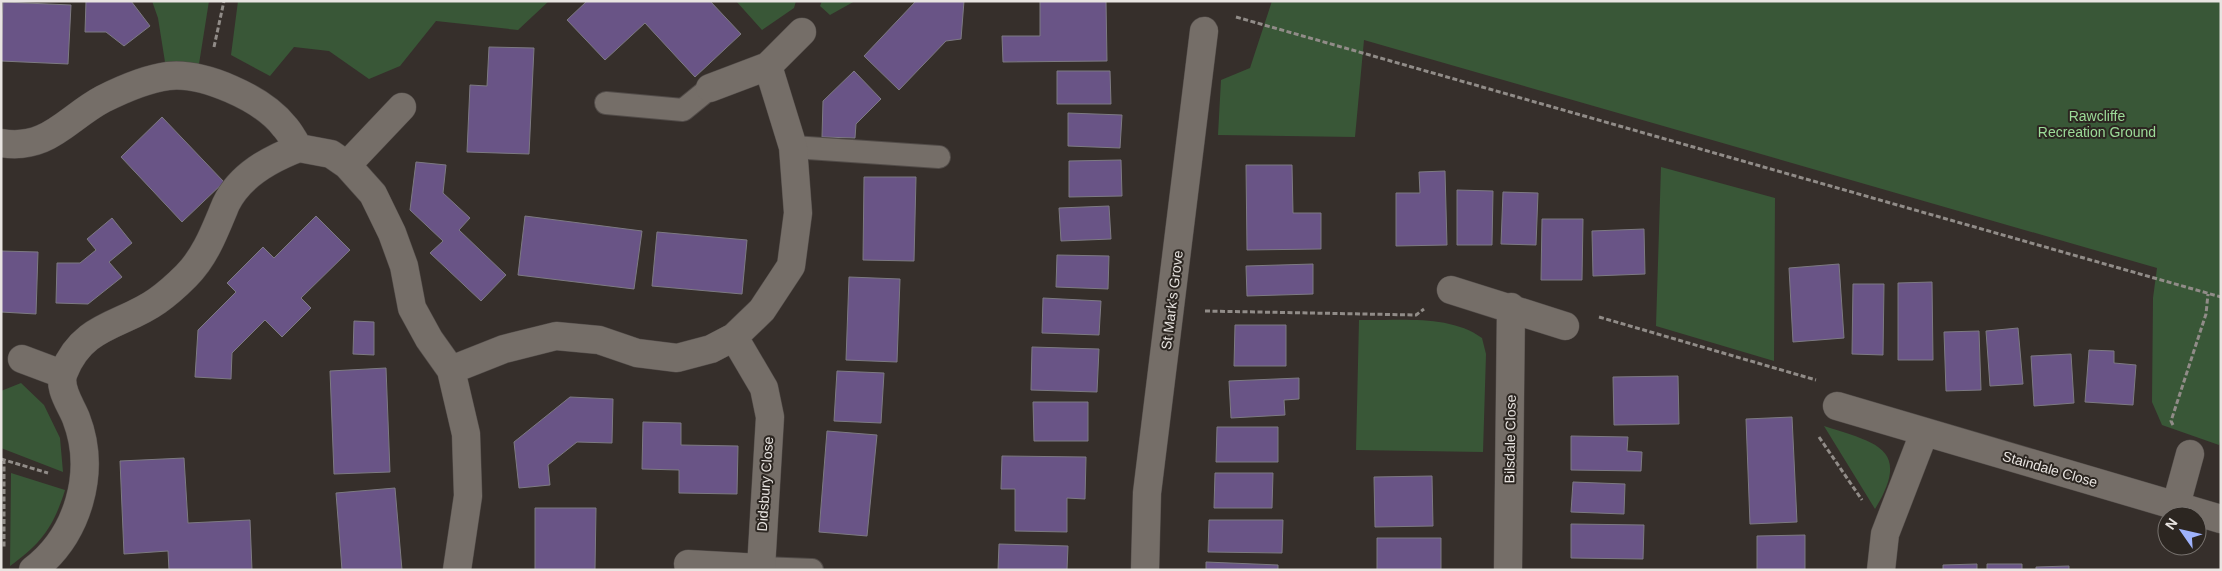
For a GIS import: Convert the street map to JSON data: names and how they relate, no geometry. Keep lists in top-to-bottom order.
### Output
{
  "streets": {
    "street": [
      "St Mark's Grove",
      "Bilsdale Close",
      "Staindale Close",
      "Didsbury Close"
    ]
  },
  "parks": ["Rawcliffe Recreation Ground"],
  "north": "top left"
}
